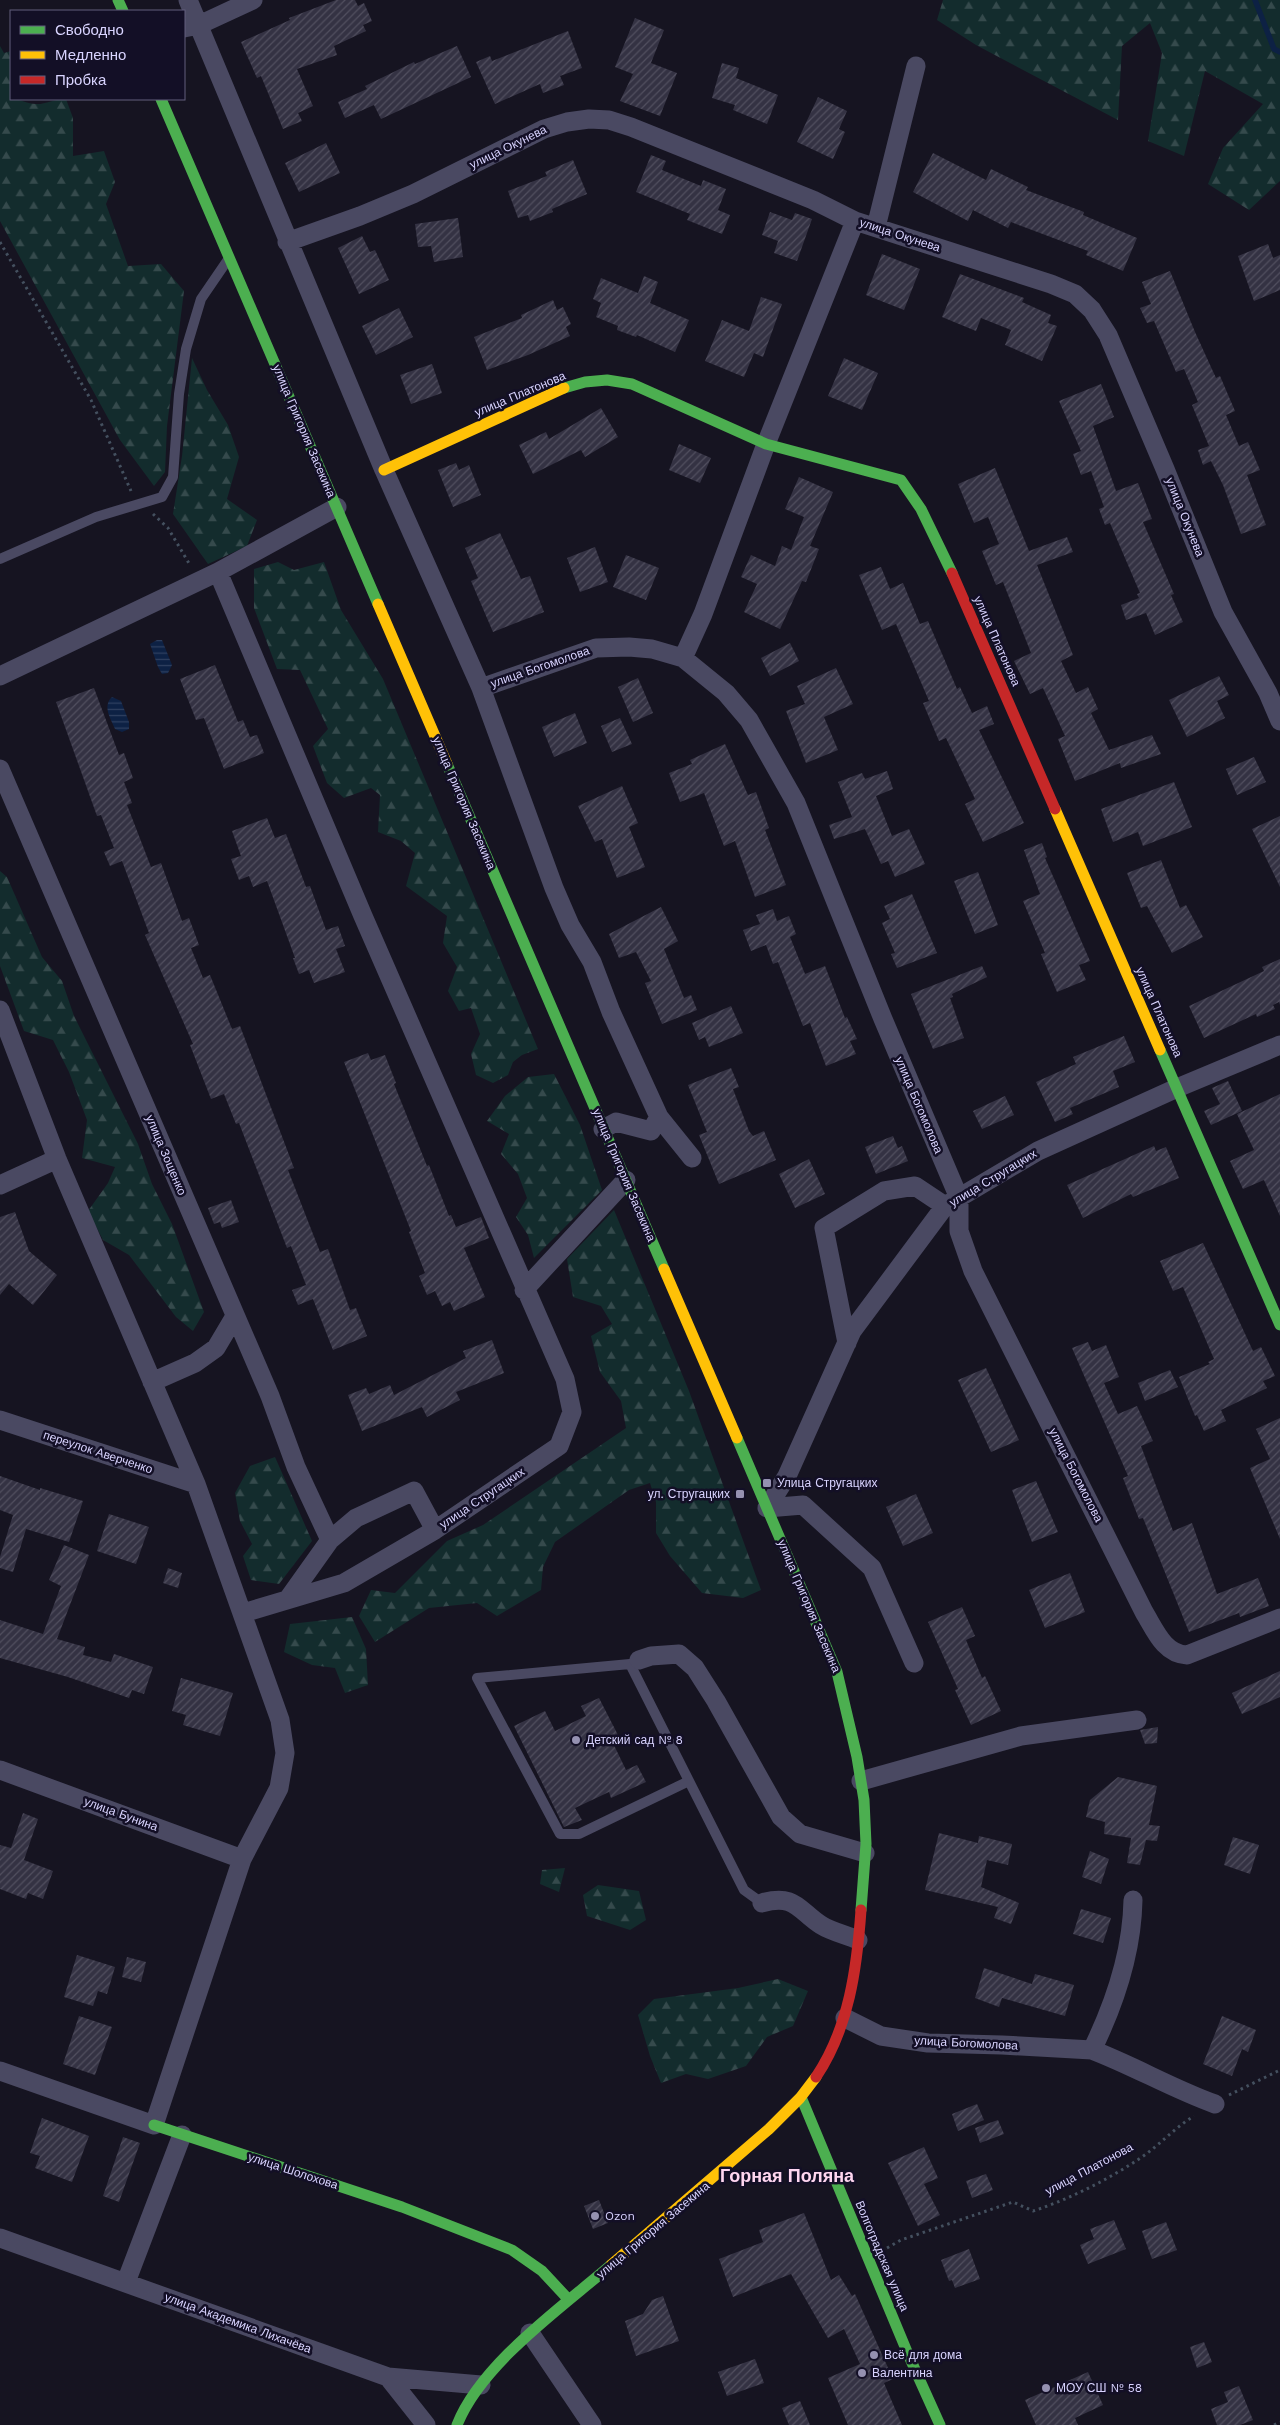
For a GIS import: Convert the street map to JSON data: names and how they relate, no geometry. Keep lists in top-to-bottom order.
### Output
{
  "streets": {
    "main road": [
      "улица Платонова",
      "улица Григория Засекина",
      "улица Шолохова",
      "Волгоградская улица"
    ],
    "street": [
      "улица Окунева",
      "улица Богомолова",
      "улица Зощенко",
      "улица Стругацких",
      "переулок Аверченко",
      "улица Бунина",
      "улица Академика Лихачёва"
    ]
  },
  "crossings": [
    ["улица Платонова", "улица Богомолова"],
    ["улица Платонова", "улица Стругацких"],
    ["улица Платонова", "Волгоградская улица"],
    ["улица Григория Засекина", "улица Богомолова"],
    ["улица Григория Засекина", "улица Стругацких"],
    ["улица Григория Засекина", "улица Шолохова"],
    ["улица Григория Засекина", "Волгоградская улица"],
    ["улица Григория Засекина", "улица Академика Лихачёва"],
    ["улица Богомолова", "улица Стругацких"]
  ],
  "districts": ["Горная Поляна"],
  "places": {
    "transit": ["Улица Стругацких", "ул. Стругацких"],
    "other": [
      "Детский сад № 8",
      "Ozon",
      "Всё для дома",
      "Валентина",
      "МОУ СШ № 58"
    ]
  },
  "legend": ["Свободно", "Медленно", "Пробка"]
}
